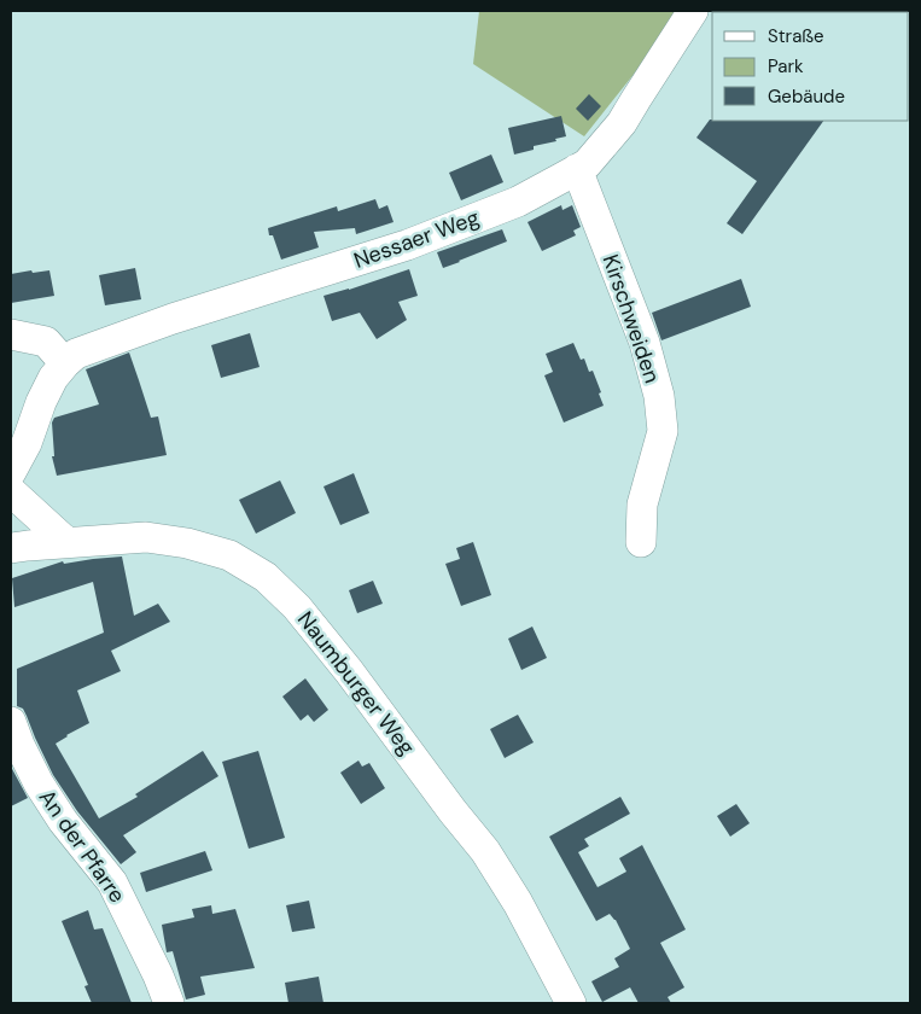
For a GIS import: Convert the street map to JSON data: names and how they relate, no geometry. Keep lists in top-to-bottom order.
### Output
{
  "streets": {
    "street": [
      "Nessaer Weg",
      "Kirschweiden",
      "Naumburger Weg",
      "An der Pfarre"
    ]
  },
  "crossings": [
    ["Nessaer Weg", "Kirschweiden"]
  ],
  "legend": ["Straße", "Park", "Gebäude"]
}
